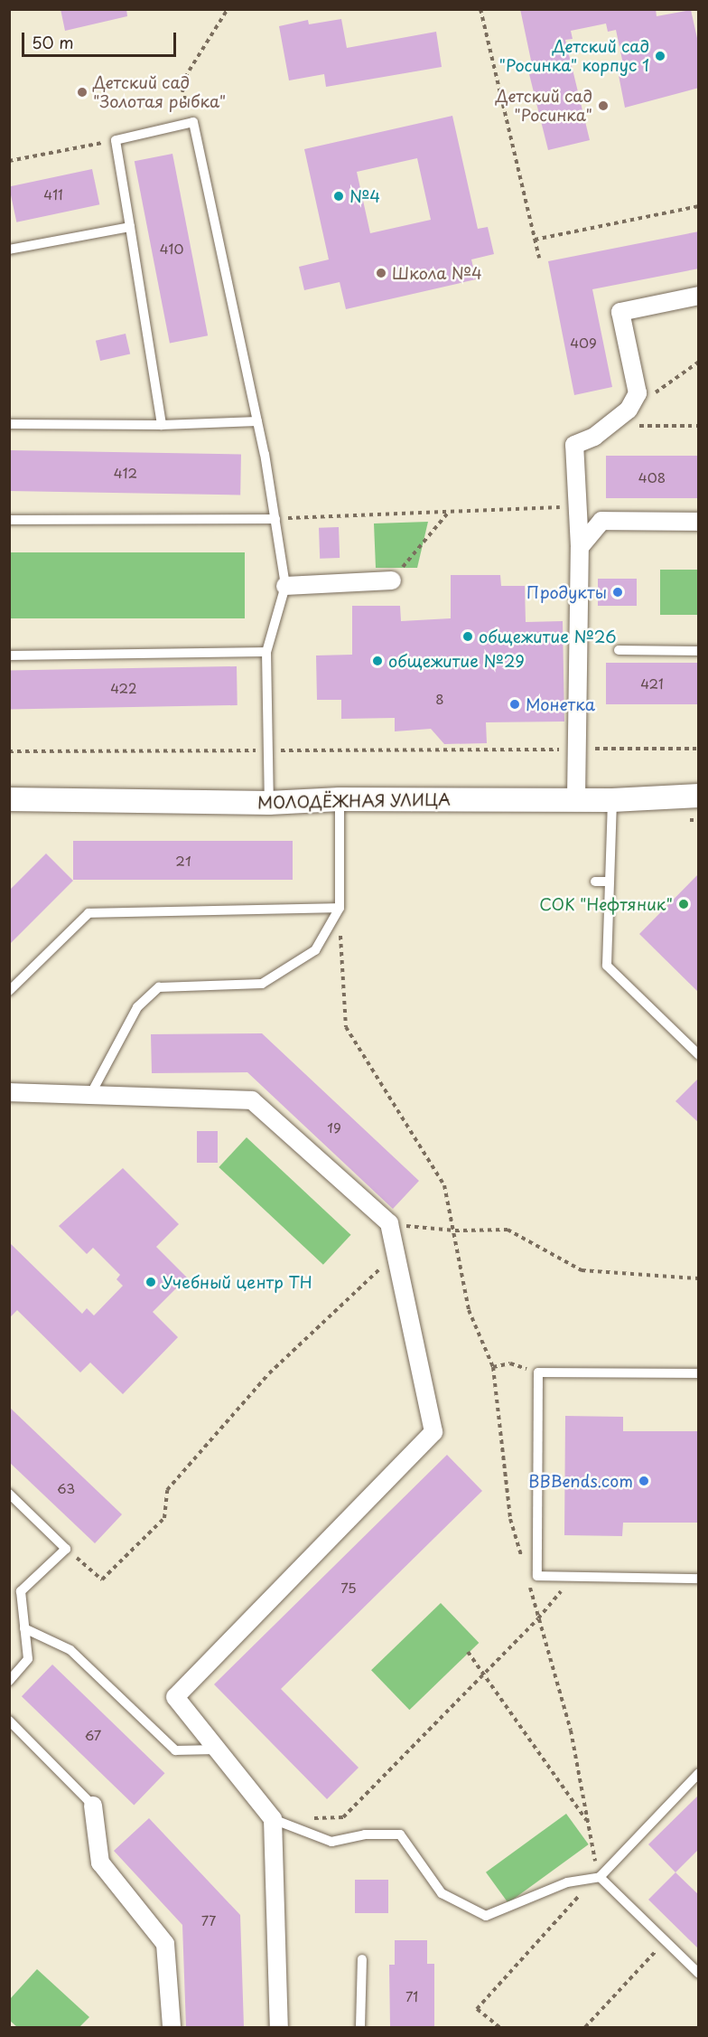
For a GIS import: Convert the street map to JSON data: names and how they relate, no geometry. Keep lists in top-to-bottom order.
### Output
{
  "streets": {
    "street": ["МОЛОДЁЖНАЯ УЛИЦА"]
  },
  "places": [
    "Детский сад \"Росинка\" корпус 1",
    "Детский сад \"Золотая рыбка\"",
    "Детский сад \"Росинка\"",
    "№4",
    "Школа №4",
    "Продукты",
    "общежитие №26",
    "общежитие №29",
    "Монетка",
    "СОК \"Нефтяник\"",
    "Учебный центр ТН",
    "BBBends.com"
  ],
  "house_numbers": [
    "411",
    "410",
    "409",
    "412",
    "408",
    "421",
    "422",
    "8",
    "21",
    "19",
    "63",
    "75",
    "67",
    "77",
    "71"
  ],
  "scale_bar": "50 m"
}
